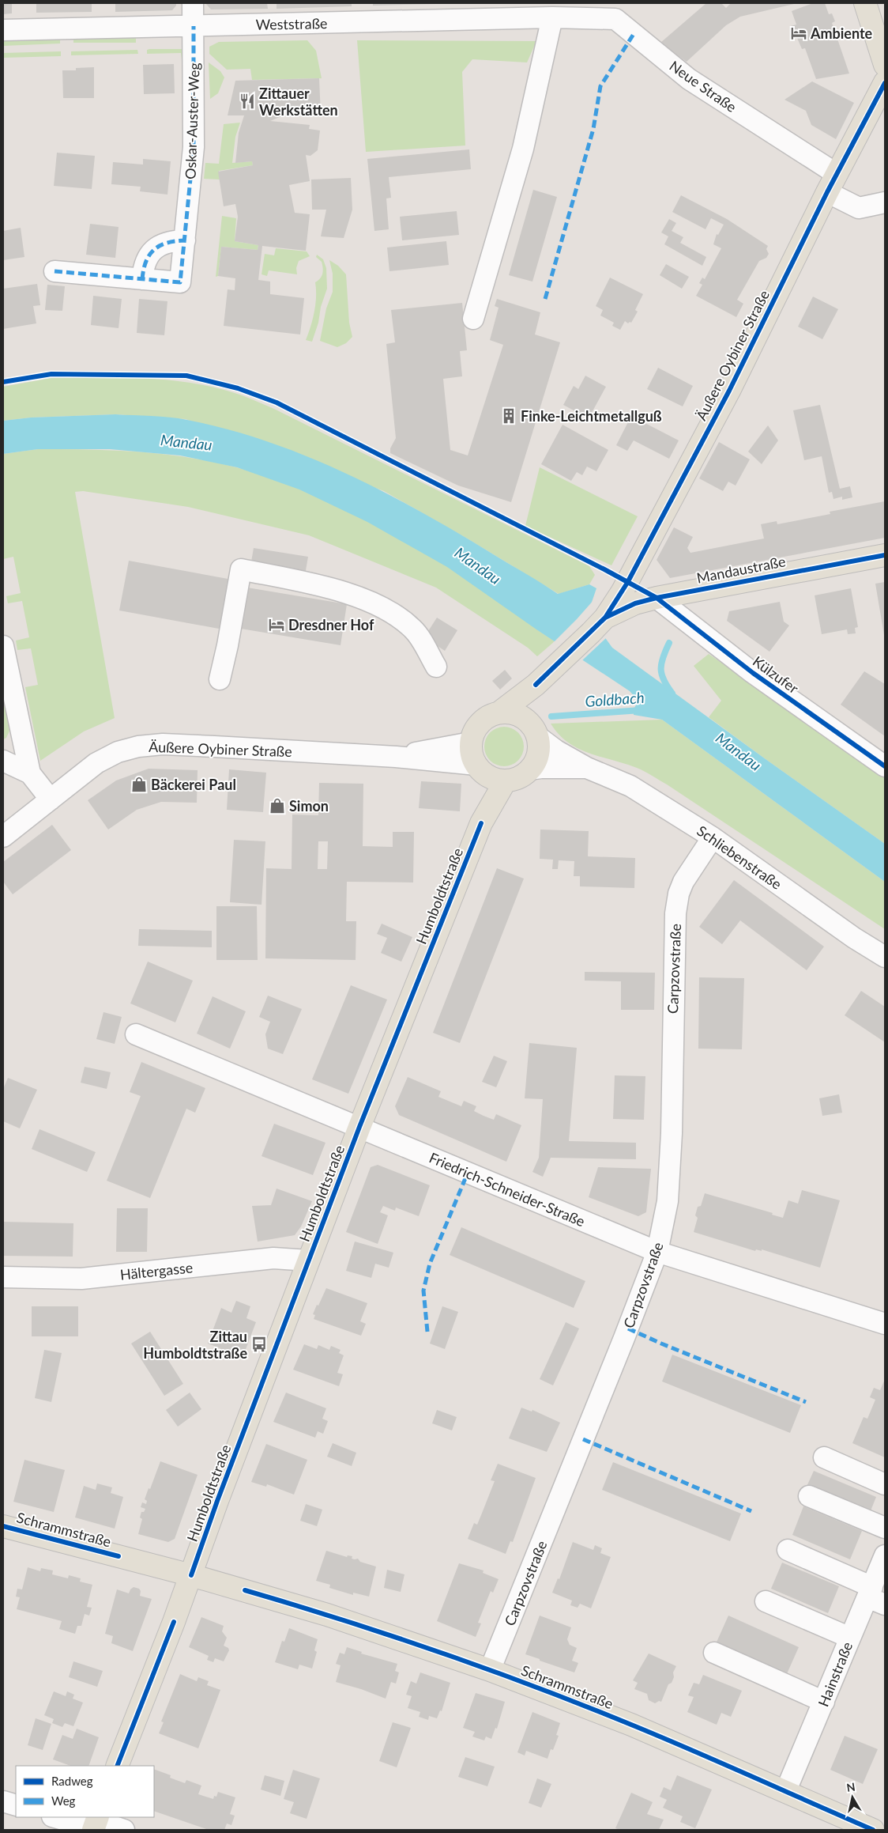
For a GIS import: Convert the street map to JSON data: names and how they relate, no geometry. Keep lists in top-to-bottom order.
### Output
{
  "streets": {
    "main road": [
      "Äußere Oybiner Straße",
      "Mandaustraße",
      "Humboldtstraße",
      "Schrammstraße"
    ],
    "street": [
      "Weststraße",
      "Neue Straße",
      "Oskar-Auster-Weg",
      "Külzufer",
      "Schliebenstraße",
      "Carpzovstraße",
      "Friedrich-Schneider-Straße",
      "Hältergasse",
      "Hainstraße"
    ]
  },
  "crossings": [
    ["Weststraße", "Neue Straße"],
    ["Weststraße", "Oskar-Auster-Weg"],
    ["Neue Straße", "Äußere Oybiner Straße"],
    ["Äußere Oybiner Straße", "Mandaustraße"],
    ["Äußere Oybiner Straße", "Schliebenstraße"],
    ["Äußere Oybiner Straße", "Humboldtstraße"],
    ["Mandaustraße", "Külzufer"],
    ["Mandaustraße", "Schliebenstraße"],
    ["Mandaustraße", "Humboldtstraße"],
    ["Schliebenstraße", "Humboldtstraße"],
    ["Schliebenstraße", "Carpzovstraße"],
    ["Humboldtstraße", "Friedrich-Schneider-Straße"],
    ["Humboldtstraße", "Hältergasse"],
    ["Humboldtstraße", "Schrammstraße"],
    ["Carpzovstraße", "Friedrich-Schneider-Straße"],
    ["Carpzovstraße", "Schrammstraße"],
    ["Schrammstraße", "Hainstraße"]
  ],
  "water": ["Mandau", "Goldbach"],
  "places": {
    "hotel": ["Ambiente", "Dresdner Hof"],
    "restaurant": ["Zittauer Werkstätten"],
    "building": ["Finke-Leichtmetallguß"],
    "shop": ["Bäckerei Paul", "Simon"],
    "bus stop": ["Zittau Humboldtstraße"]
  },
  "legend": ["Radweg", "Weg"],
  "north": "top"
}
